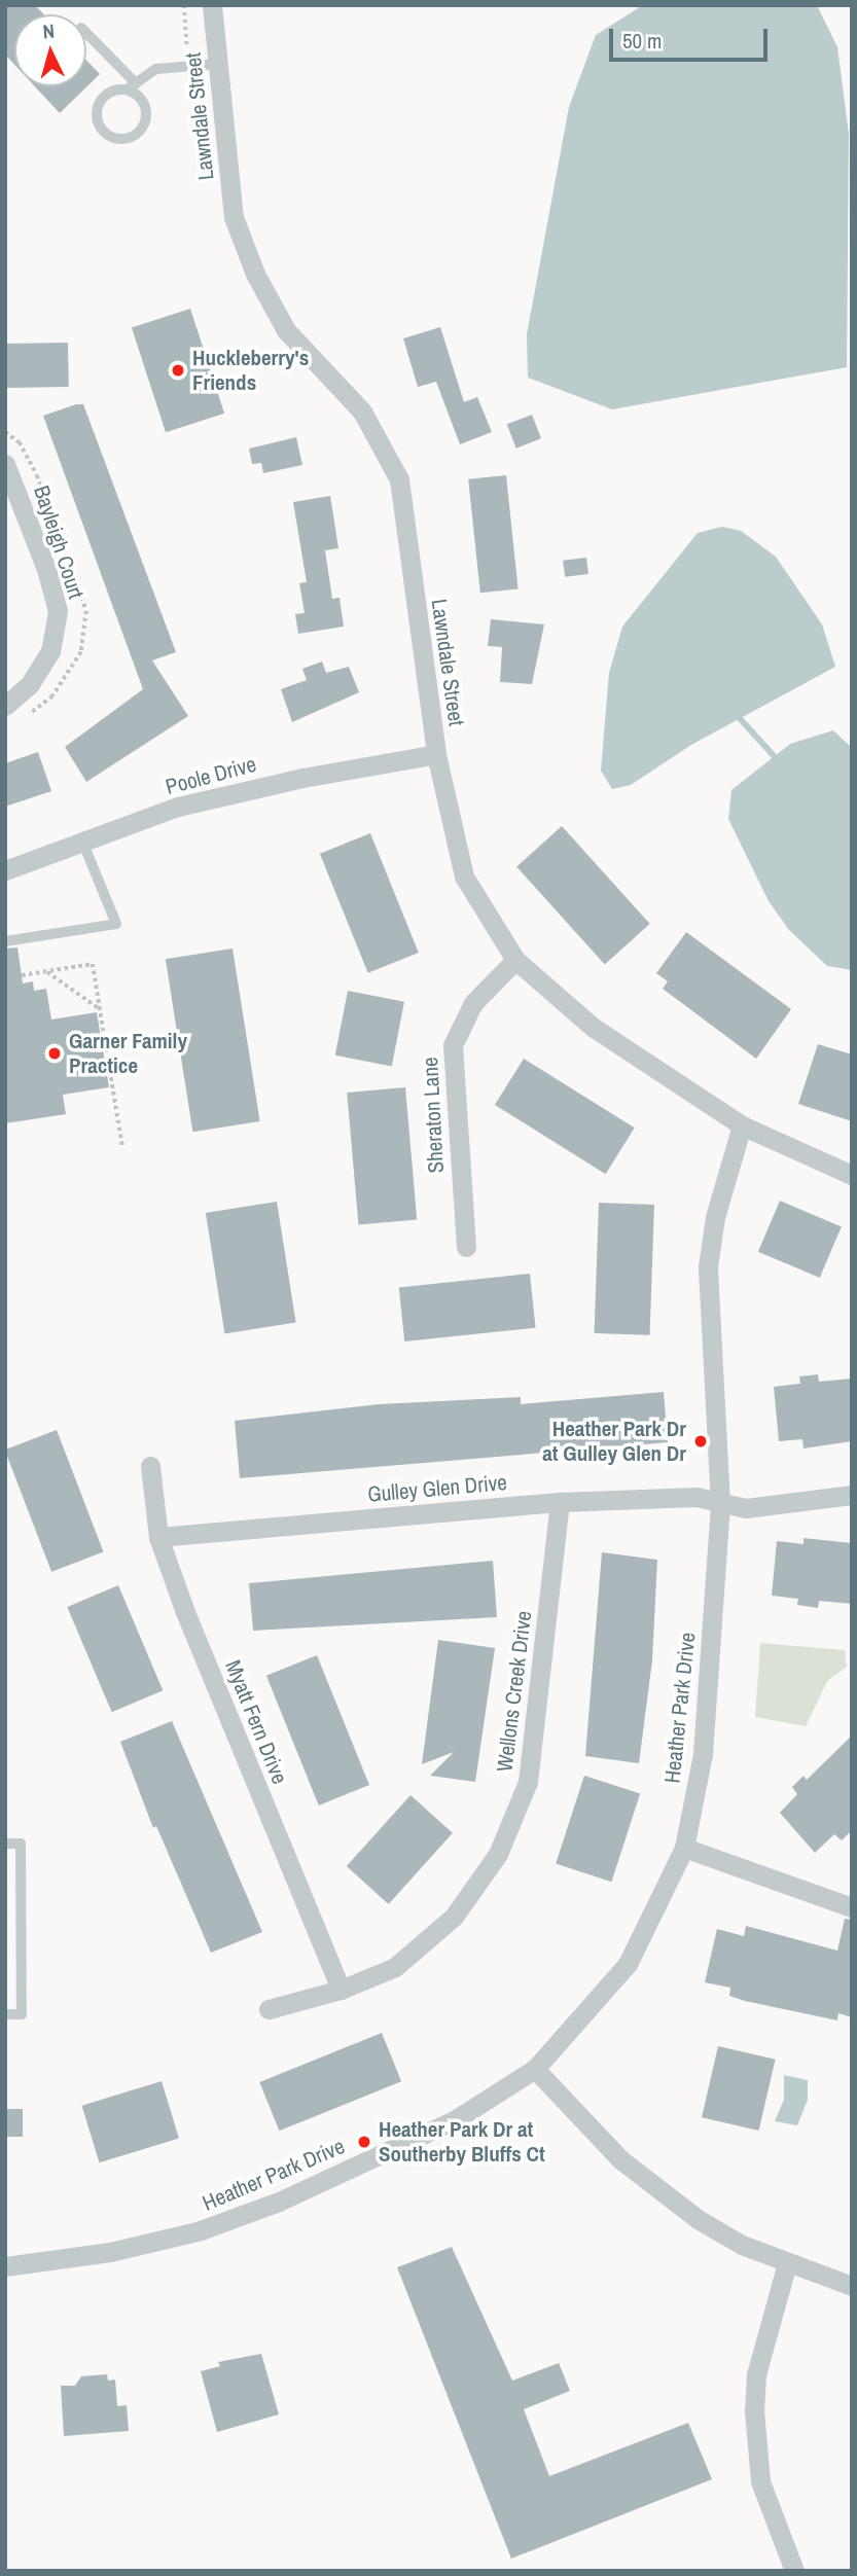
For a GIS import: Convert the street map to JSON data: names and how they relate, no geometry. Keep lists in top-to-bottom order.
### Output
{
  "streets": {
    "street": [
      "Lawndale Street",
      "Bayleigh Court",
      "Poole Drive",
      "Sheraton Lane",
      "Gulley Glen Drive",
      "Wellons Creek Drive",
      "Heather Park Drive",
      "Myatt Fern Drive"
    ]
  },
  "crossings": [
    ["Lawndale Street", "Poole Drive"],
    ["Lawndale Street", "Sheraton Lane"],
    ["Lawndale Street", "Heather Park Drive"],
    ["Gulley Glen Drive", "Wellons Creek Drive"],
    ["Gulley Glen Drive", "Heather Park Drive"],
    ["Gulley Glen Drive", "Myatt Fern Drive"],
    ["Wellons Creek Drive", "Myatt Fern Drive"]
  ],
  "places": [
    "Huckleberry's Friends",
    "Garner Family Practice",
    "Heather Park Dr at Gulley Glen Dr",
    "Heather Park Dr at Southerby Bluffs Ct"
  ],
  "scale_bar": "50 m",
  "north": "top"
}
